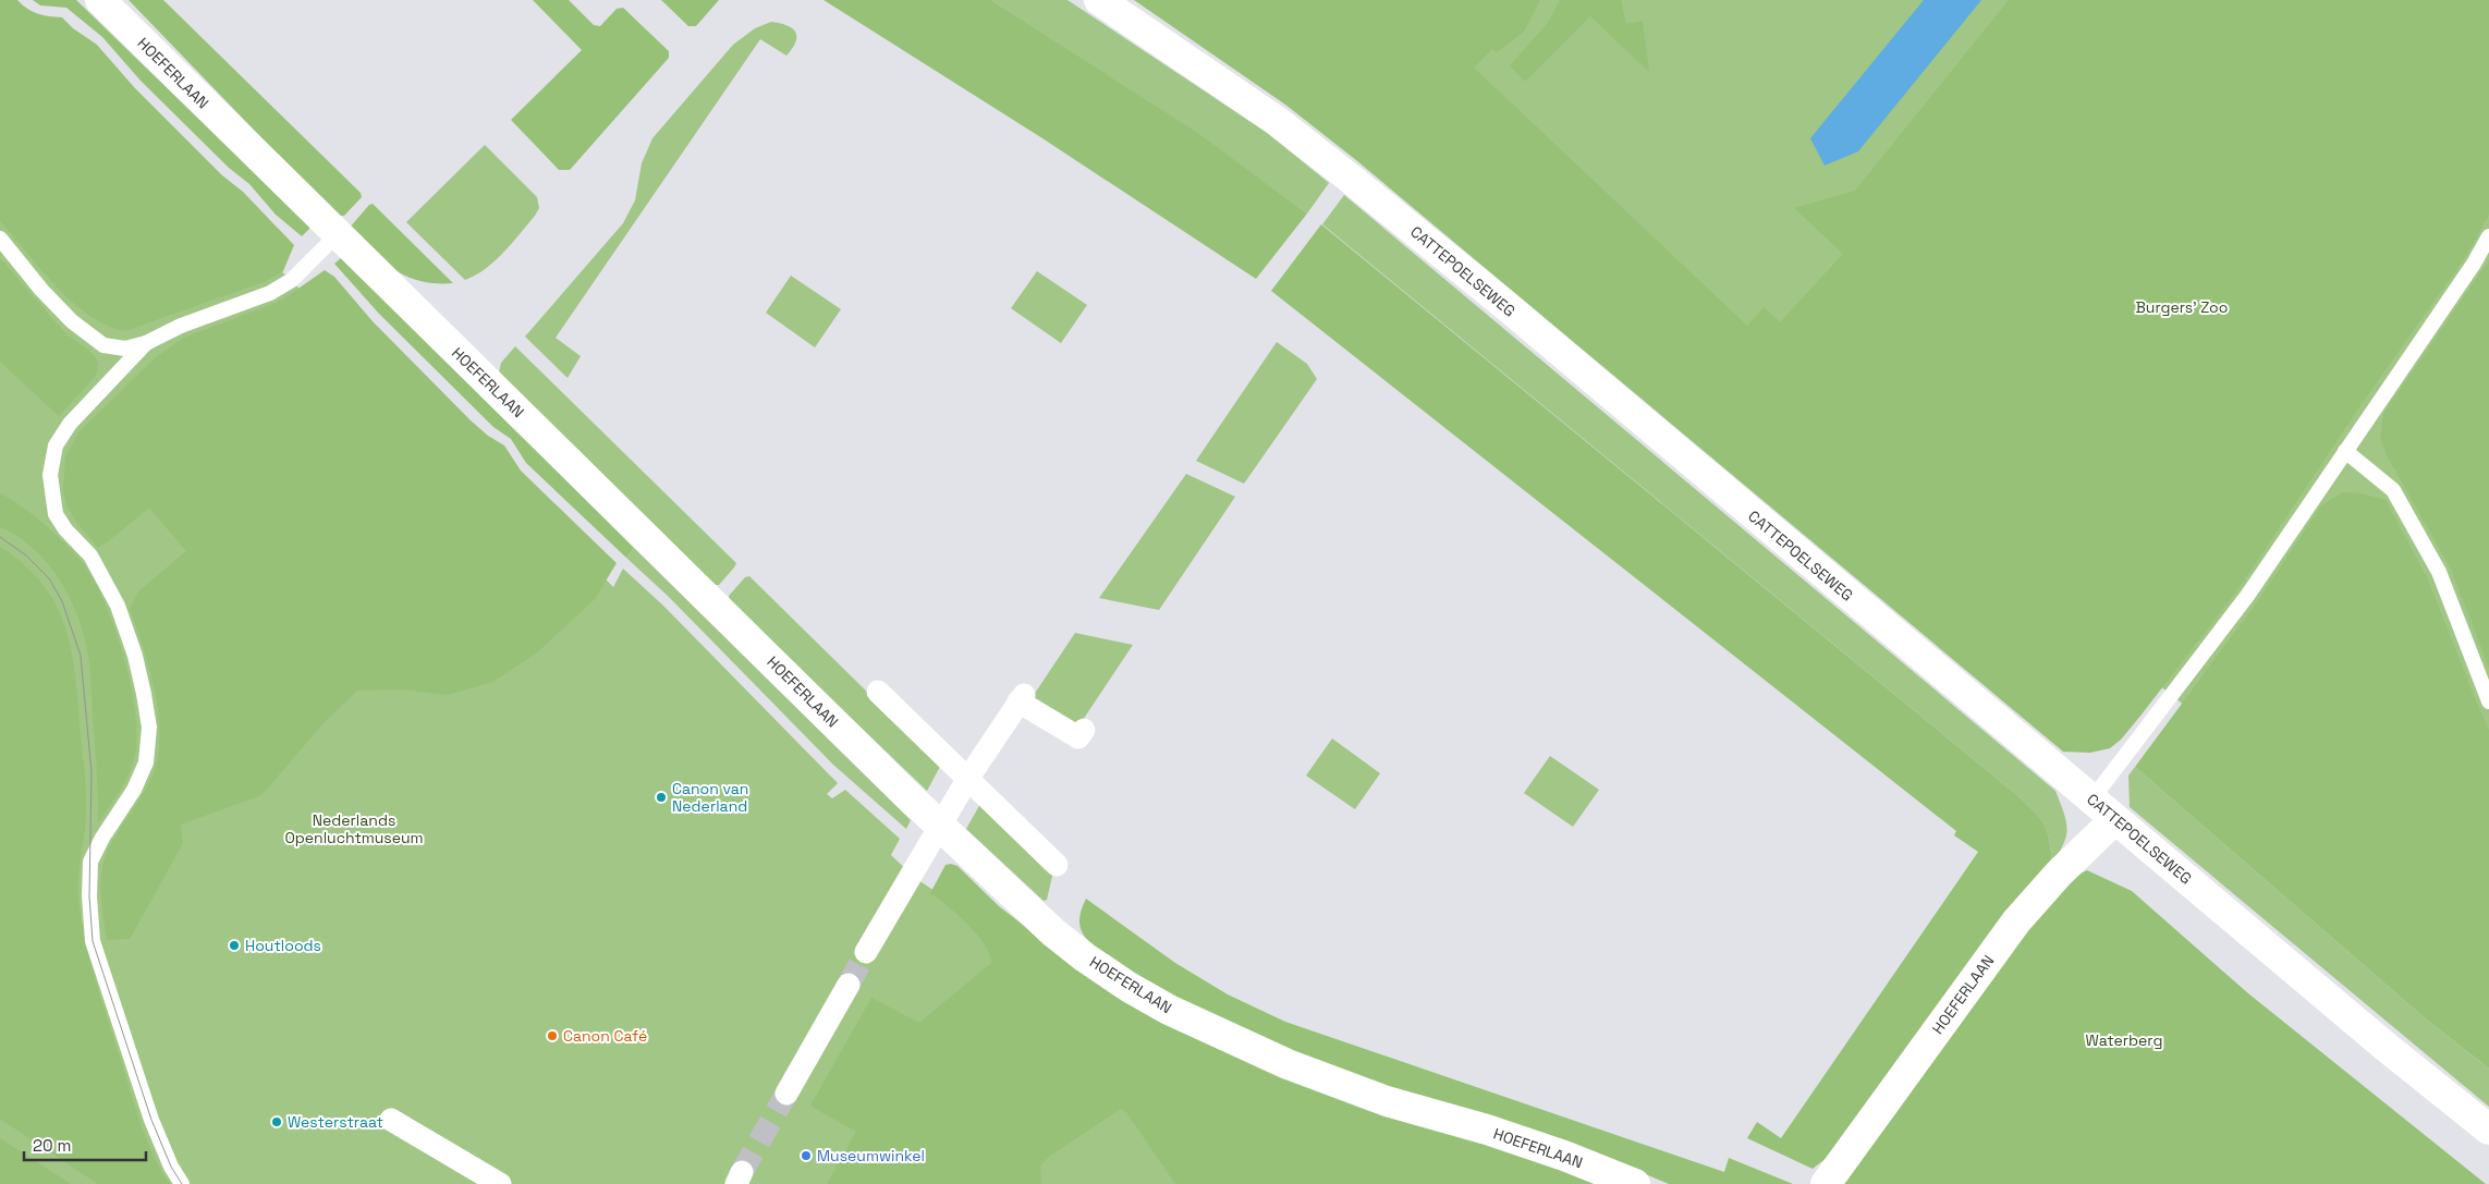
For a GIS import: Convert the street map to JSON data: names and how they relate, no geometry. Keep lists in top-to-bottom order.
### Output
{
  "streets": {
    "street": ["HOEFERLAAN", "CATTEPOELSEWEG"]
  },
  "crossings": [
    ["HOEFERLAAN", "CATTEPOELSEWEG"]
  ],
  "parks": ["Burgers' Zoo", "Nederlands Openluchtmuseum", "Waterberg"],
  "places": [
    "Canon van Nederland",
    "Houtloods",
    "Canon Café",
    "Westerstraat",
    "Museumwinkel"
  ],
  "scale_bar": "20 m"
}
